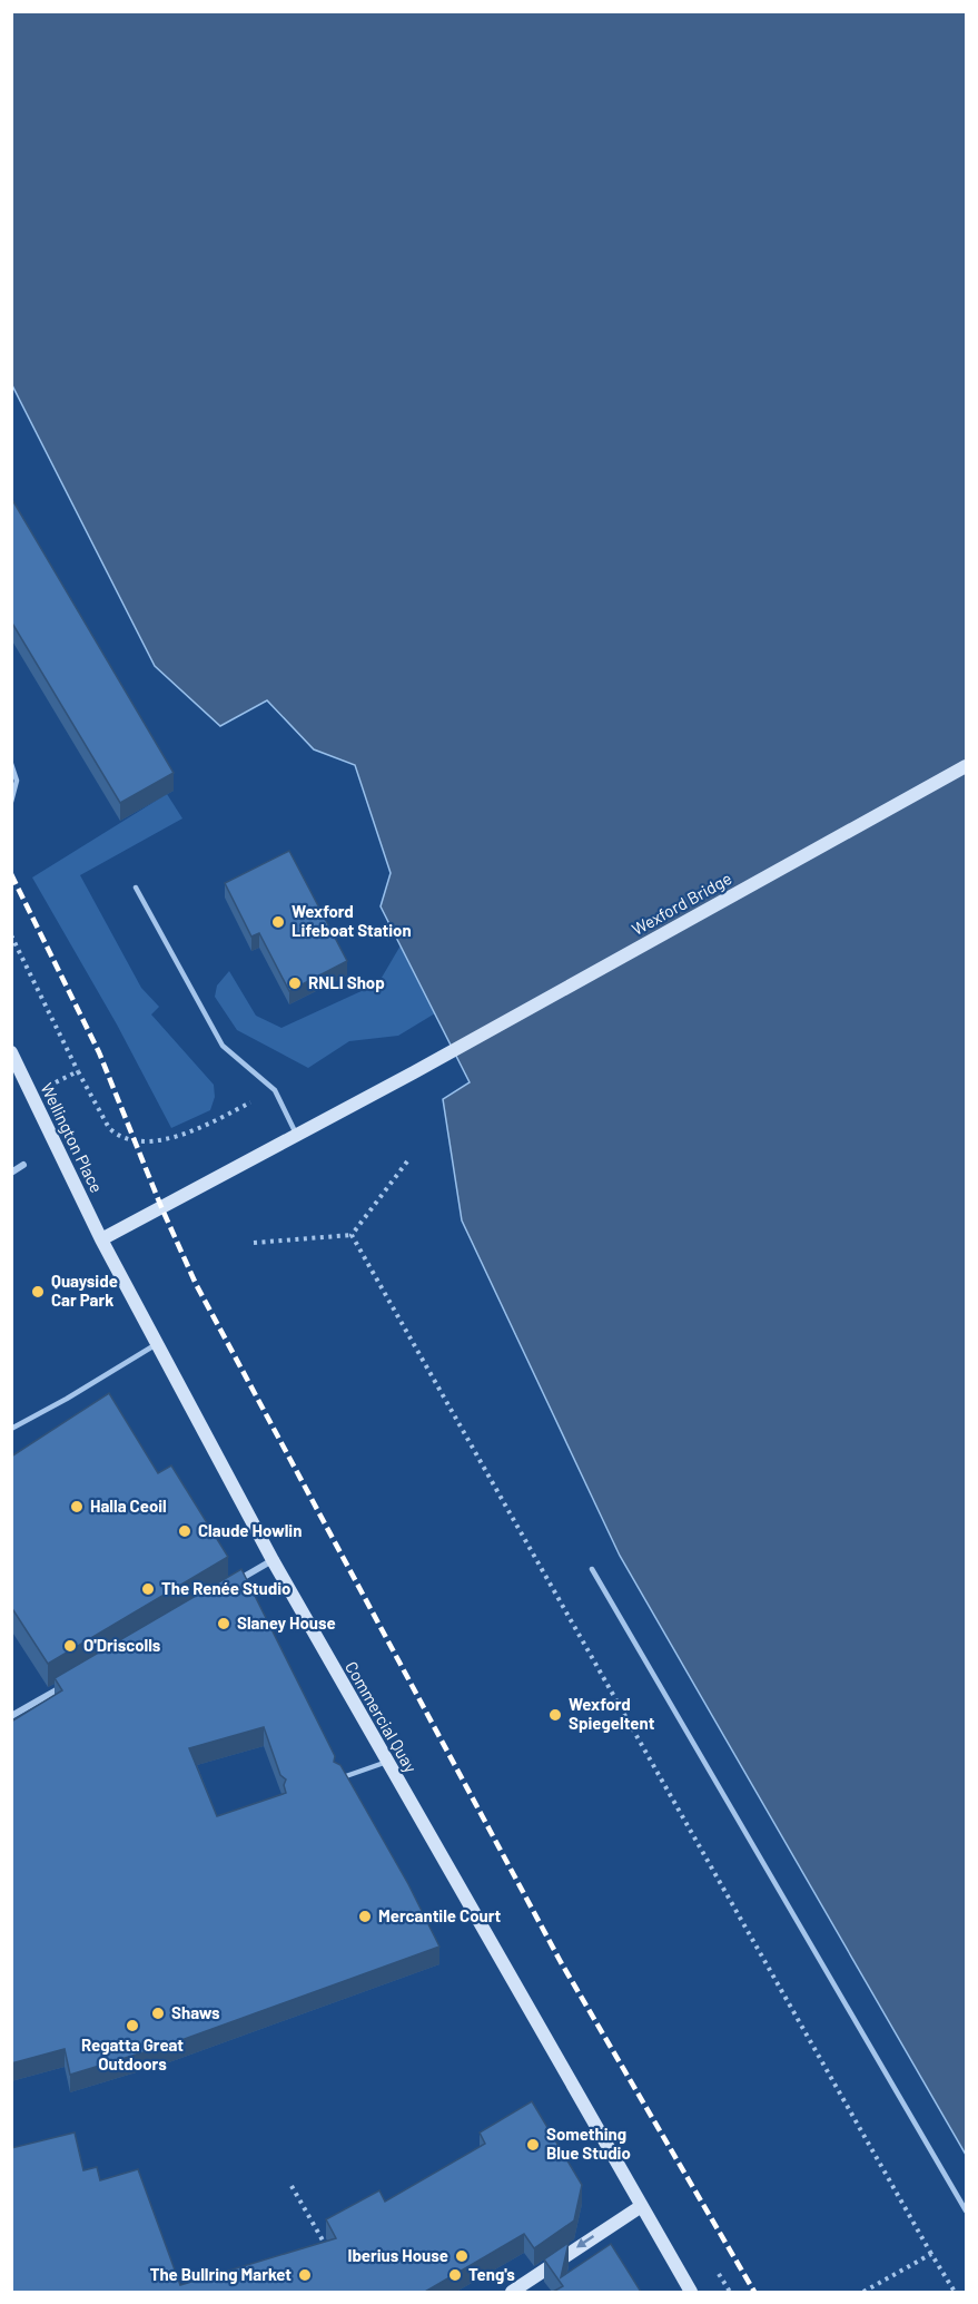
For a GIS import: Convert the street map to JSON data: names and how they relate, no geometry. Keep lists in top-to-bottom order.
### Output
{
  "streets": {
    "main road": ["Wexford Bridge", "Wellington Place", "Commercial Quay"]
  },
  "crossings": [
    ["Wexford Bridge", "Wellington Place"],
    ["Wexford Bridge", "Commercial Quay"],
    ["Wellington Place", "Commercial Quay"]
  ],
  "places": [
    "Wexford Lifeboat Station",
    "RNLI Shop",
    "Quayside Car Park",
    "Halla Ceoil",
    "Claude Howlin",
    "The Renée Studio",
    "Slaney House",
    "O'Driscolls",
    "Wexford Spiegeltent",
    "Mercantile Court",
    "Shaws",
    "Regatta Great Outdoors",
    "Something Blue Studio",
    "Iberius House",
    "The Bullring Market",
    "Teng's"
  ]
}
